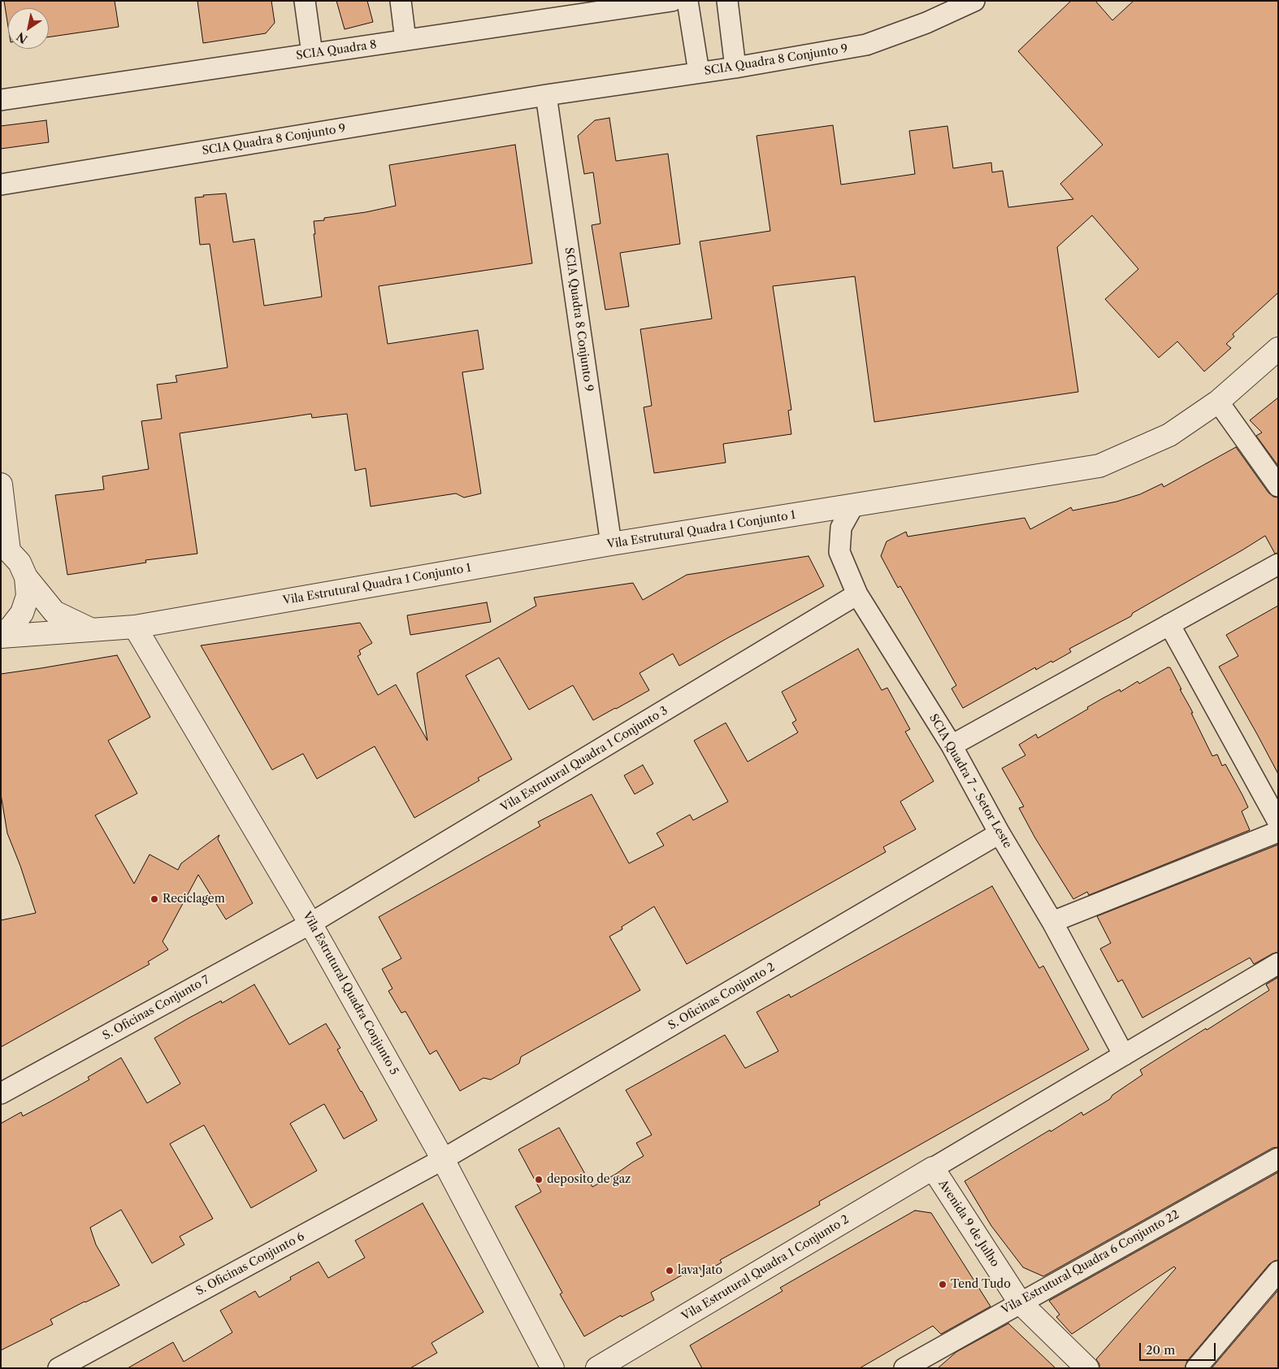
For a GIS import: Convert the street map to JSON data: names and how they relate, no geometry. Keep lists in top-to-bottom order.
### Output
{
  "streets": {
    "street": [
      "SCIA Quadra 8",
      "SCIA Quadra 8 Conjunto 9",
      "Vila Estrutural Quadra 1 Conjunto 1",
      "Vila Estrutural Quadra 1 Conjunto 3",
      "SCIA Quadra 7 - Setor Leste",
      "Vila Estrutural Quadra Conjunto 5",
      "S. Oficinas Conjunto 2",
      "S. Oficinas Conjunto 7",
      "Avenida 9 de Julho",
      "Vila Estrutural Quadra 6 Conjunto 22",
      "S. Oficinas Conjunto 6",
      "Vila Estrutural Quadra 1 Conjunto 2"
    ]
  },
  "crossings": [
    ["SCIA Quadra 8 Conjunto 9", "Vila Estrutural Quadra 1 Conjunto 1"],
    ["Vila Estrutural Quadra 1 Conjunto 1", "SCIA Quadra 7 - Setor Leste"],
    ["Vila Estrutural Quadra 1 Conjunto 1", "Vila Estrutural Quadra Conjunto 5"],
    ["Vila Estrutural Quadra 1 Conjunto 3", "SCIA Quadra 7 - Setor Leste"],
    ["Vila Estrutural Quadra 1 Conjunto 3", "Vila Estrutural Quadra Conjunto 5"],
    ["Vila Estrutural Quadra 1 Conjunto 3", "S. Oficinas Conjunto 7"],
    ["SCIA Quadra 7 - Setor Leste", "S. Oficinas Conjunto 2"],
    ["Vila Estrutural Quadra Conjunto 5", "S. Oficinas Conjunto 2"],
    ["Vila Estrutural Quadra Conjunto 5", "S. Oficinas Conjunto 7"],
    ["Vila Estrutural Quadra Conjunto 5", "S. Oficinas Conjunto 6"],
    ["S. Oficinas Conjunto 2", "S. Oficinas Conjunto 6"],
    ["Avenida 9 de Julho", "Vila Estrutural Quadra 6 Conjunto 22"],
    ["Avenida 9 de Julho", "Vila Estrutural Quadra 1 Conjunto 2"]
  ],
  "places": [
    "Reciclagem",
    "deposito de gaz",
    "lava Jato",
    "Tend Tudo"
  ],
  "scale_bar": "20 m",
  "north": "bottom left"
}
